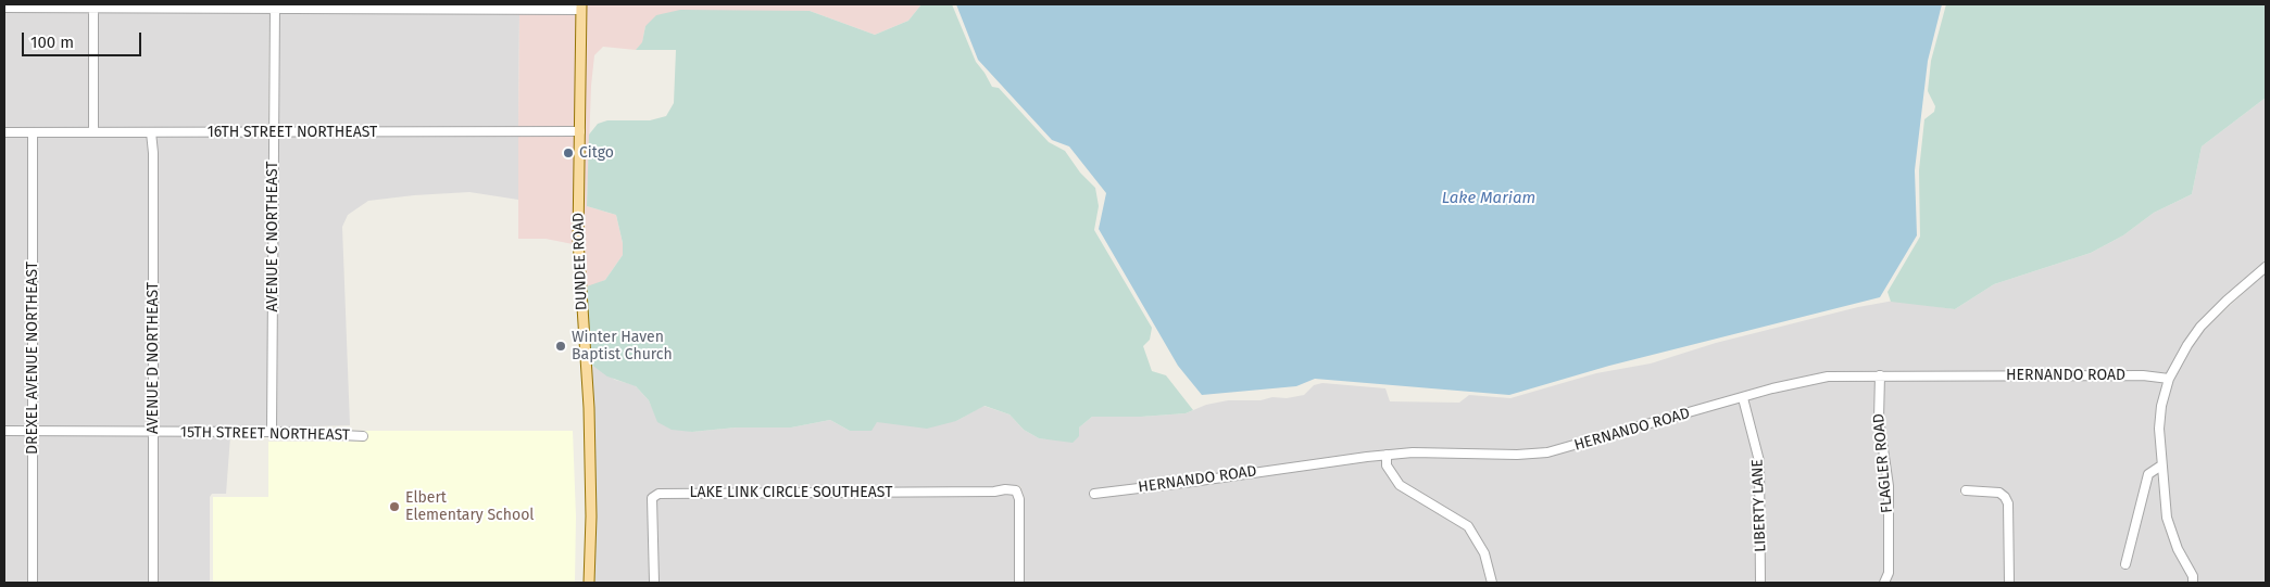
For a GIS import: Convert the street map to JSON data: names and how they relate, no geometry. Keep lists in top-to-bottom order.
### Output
{
  "streets": {
    "main road": ["DUNDEE ROAD"],
    "street": [
      "16TH STREET NORTHEAST",
      "AVENUE C NORTHEAST",
      "DREXEL AVENUE NORTHEAST",
      "AVENUE D NORTHEAST",
      "HERNANDO ROAD",
      "15TH STREET NORTHEAST",
      "FLAGLER ROAD",
      "LAKE LINK CIRCLE SOUTHEAST",
      "LIBERTY LANE"
    ]
  },
  "crossings": [
    ["16TH STREET NORTHEAST", "AVENUE C NORTHEAST"],
    ["16TH STREET NORTHEAST", "DUNDEE ROAD"],
    ["16TH STREET NORTHEAST", "DREXEL AVENUE NORTHEAST"],
    ["16TH STREET NORTHEAST", "AVENUE D NORTHEAST"],
    ["AVENUE C NORTHEAST", "15TH STREET NORTHEAST"],
    ["DREXEL AVENUE NORTHEAST", "15TH STREET NORTHEAST"],
    ["AVENUE D NORTHEAST", "15TH STREET NORTHEAST"],
    ["HERNANDO ROAD", "FLAGLER ROAD"],
    ["HERNANDO ROAD", "LIBERTY LANE"]
  ],
  "water": ["Lake Mariam"],
  "places": ["Citgo", "Winter Haven Baptist Church", "Elbert Elementary School"],
  "scale_bar": "100 m"
}
